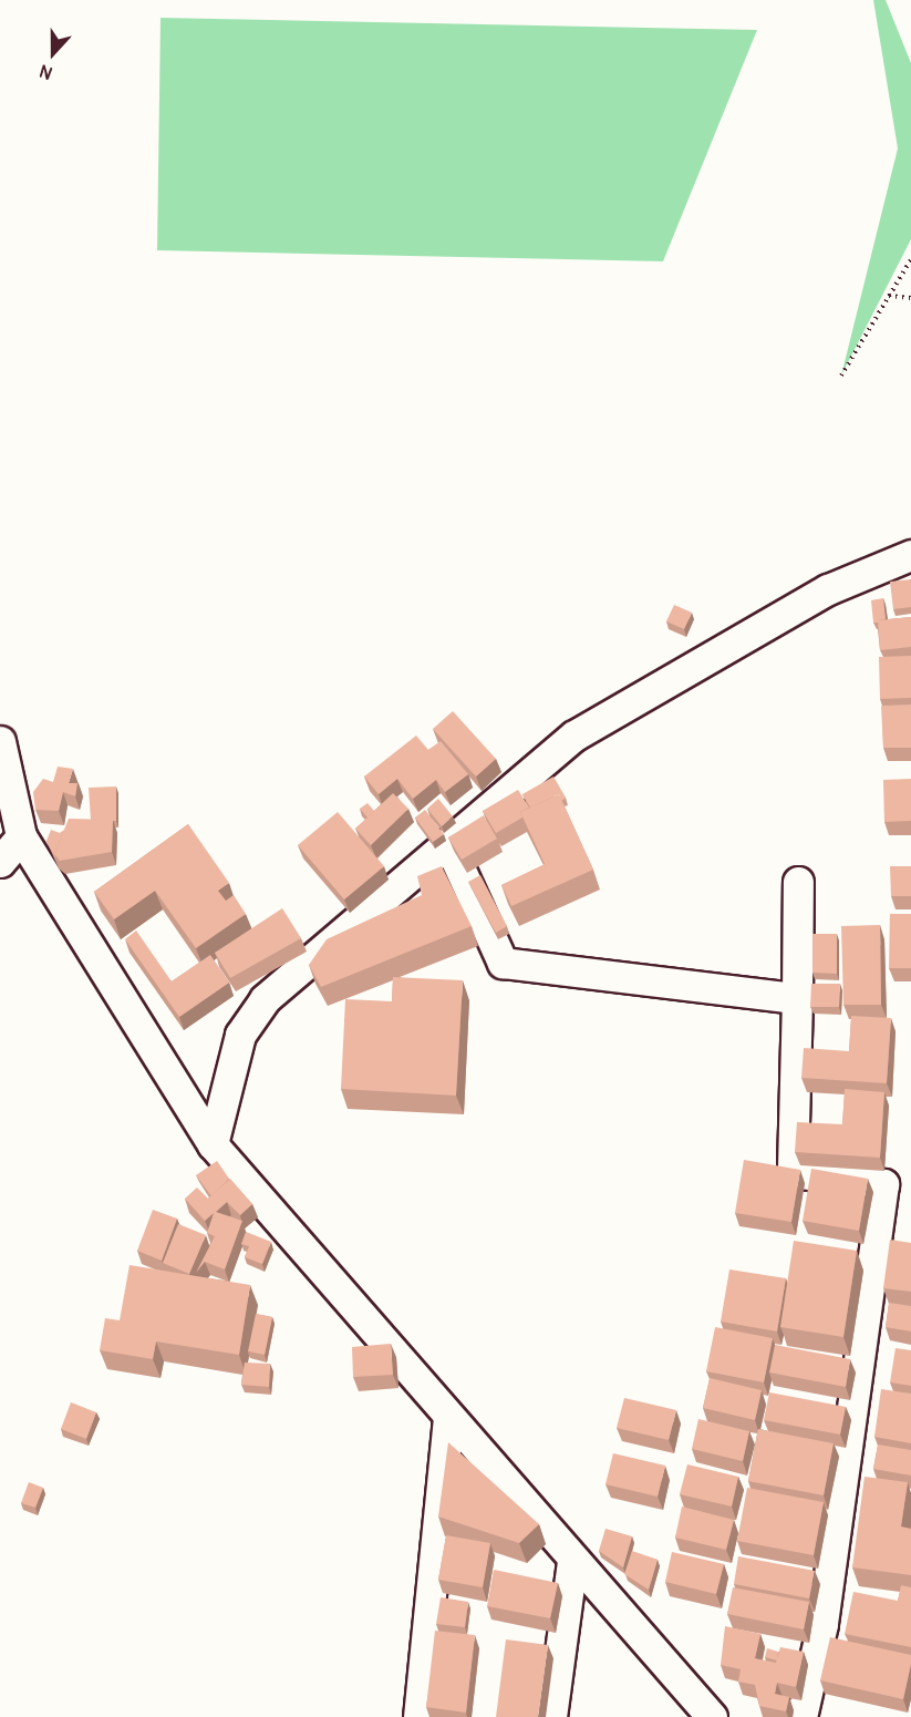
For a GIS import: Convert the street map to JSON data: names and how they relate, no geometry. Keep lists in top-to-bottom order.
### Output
{
  "north": "bottom"
}
